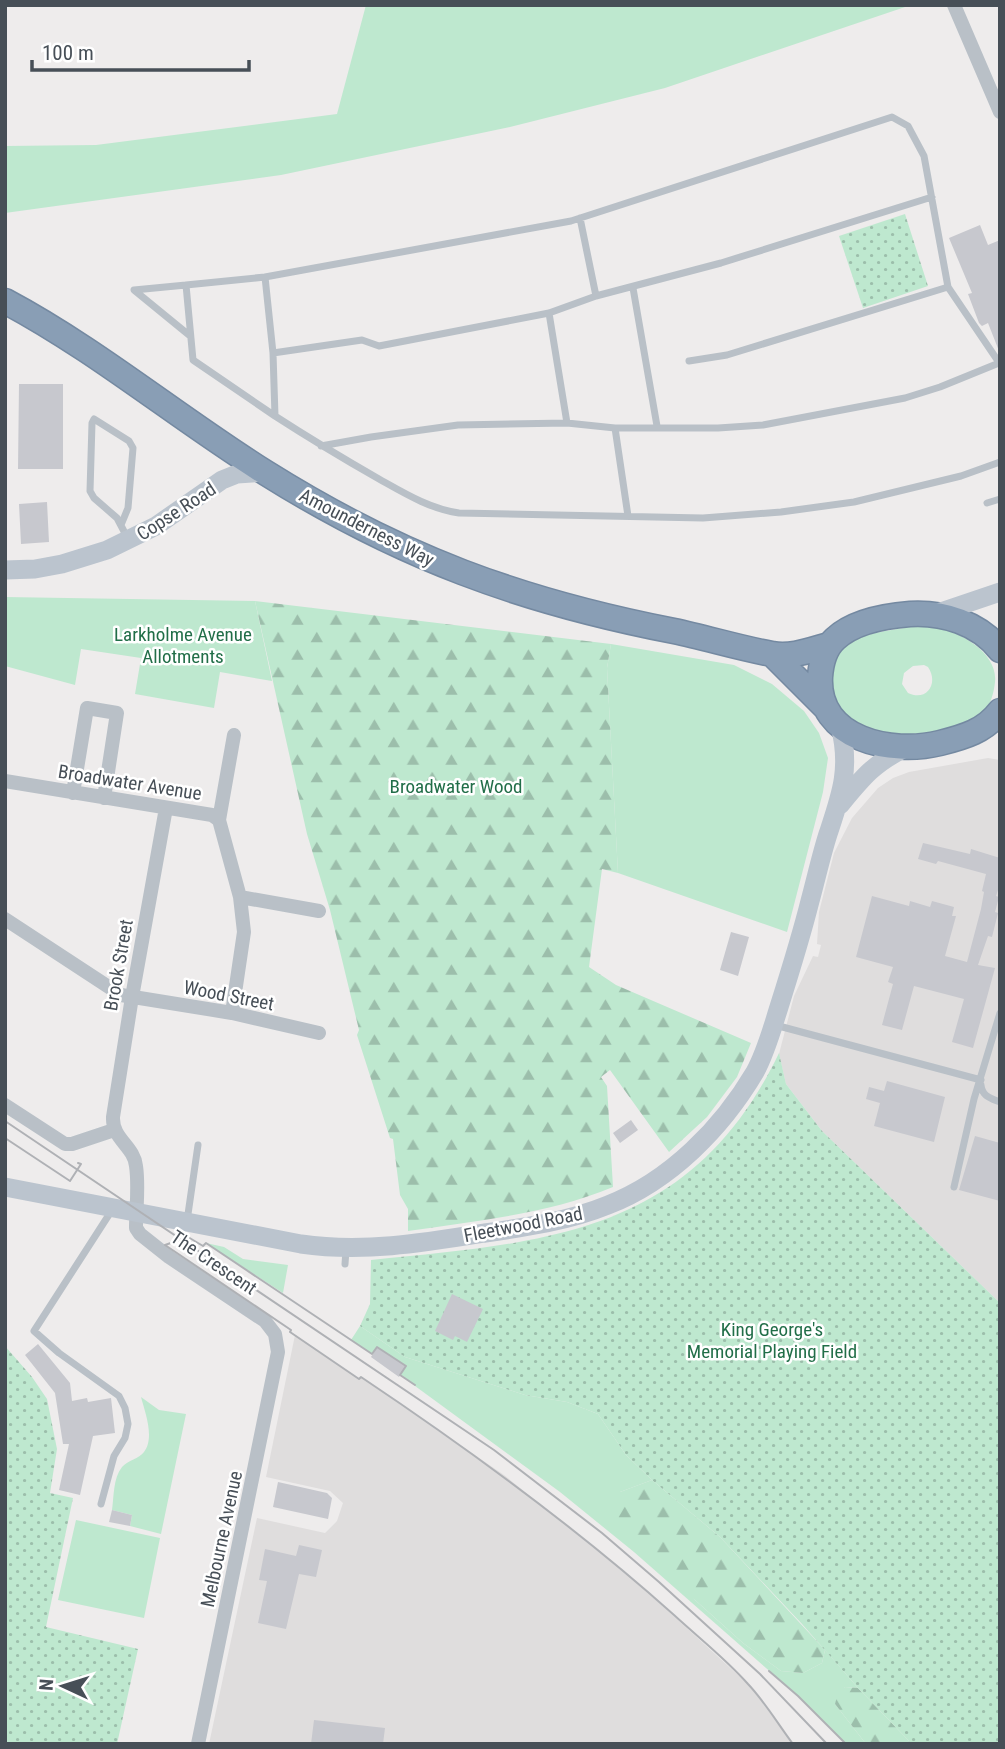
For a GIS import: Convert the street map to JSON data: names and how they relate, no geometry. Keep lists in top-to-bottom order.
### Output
{
  "streets": {
    "highway": ["Amounderness Way"],
    "street": [
      "Copse Road",
      "Broadwater Avenue",
      "Brook Street",
      "Wood Street",
      "Fleetwood Road",
      "The Crescent",
      "Melbourne Avenue"
    ]
  },
  "crossings": [
    ["Copse Road", "Amounderness Way"],
    ["Broadwater Avenue", "Brook Street"],
    ["Broadwater Avenue", "Wood Street"],
    ["Brook Street", "Wood Street"],
    ["Fleetwood Road", "The Crescent"],
    ["The Crescent", "Melbourne Avenue"]
  ],
  "parks": ["Larkholme Avenue Allotments", "Broadwater Wood", "King George's Memorial Playing Field"],
  "scale_bar": "100 m",
  "north": "left"
}
